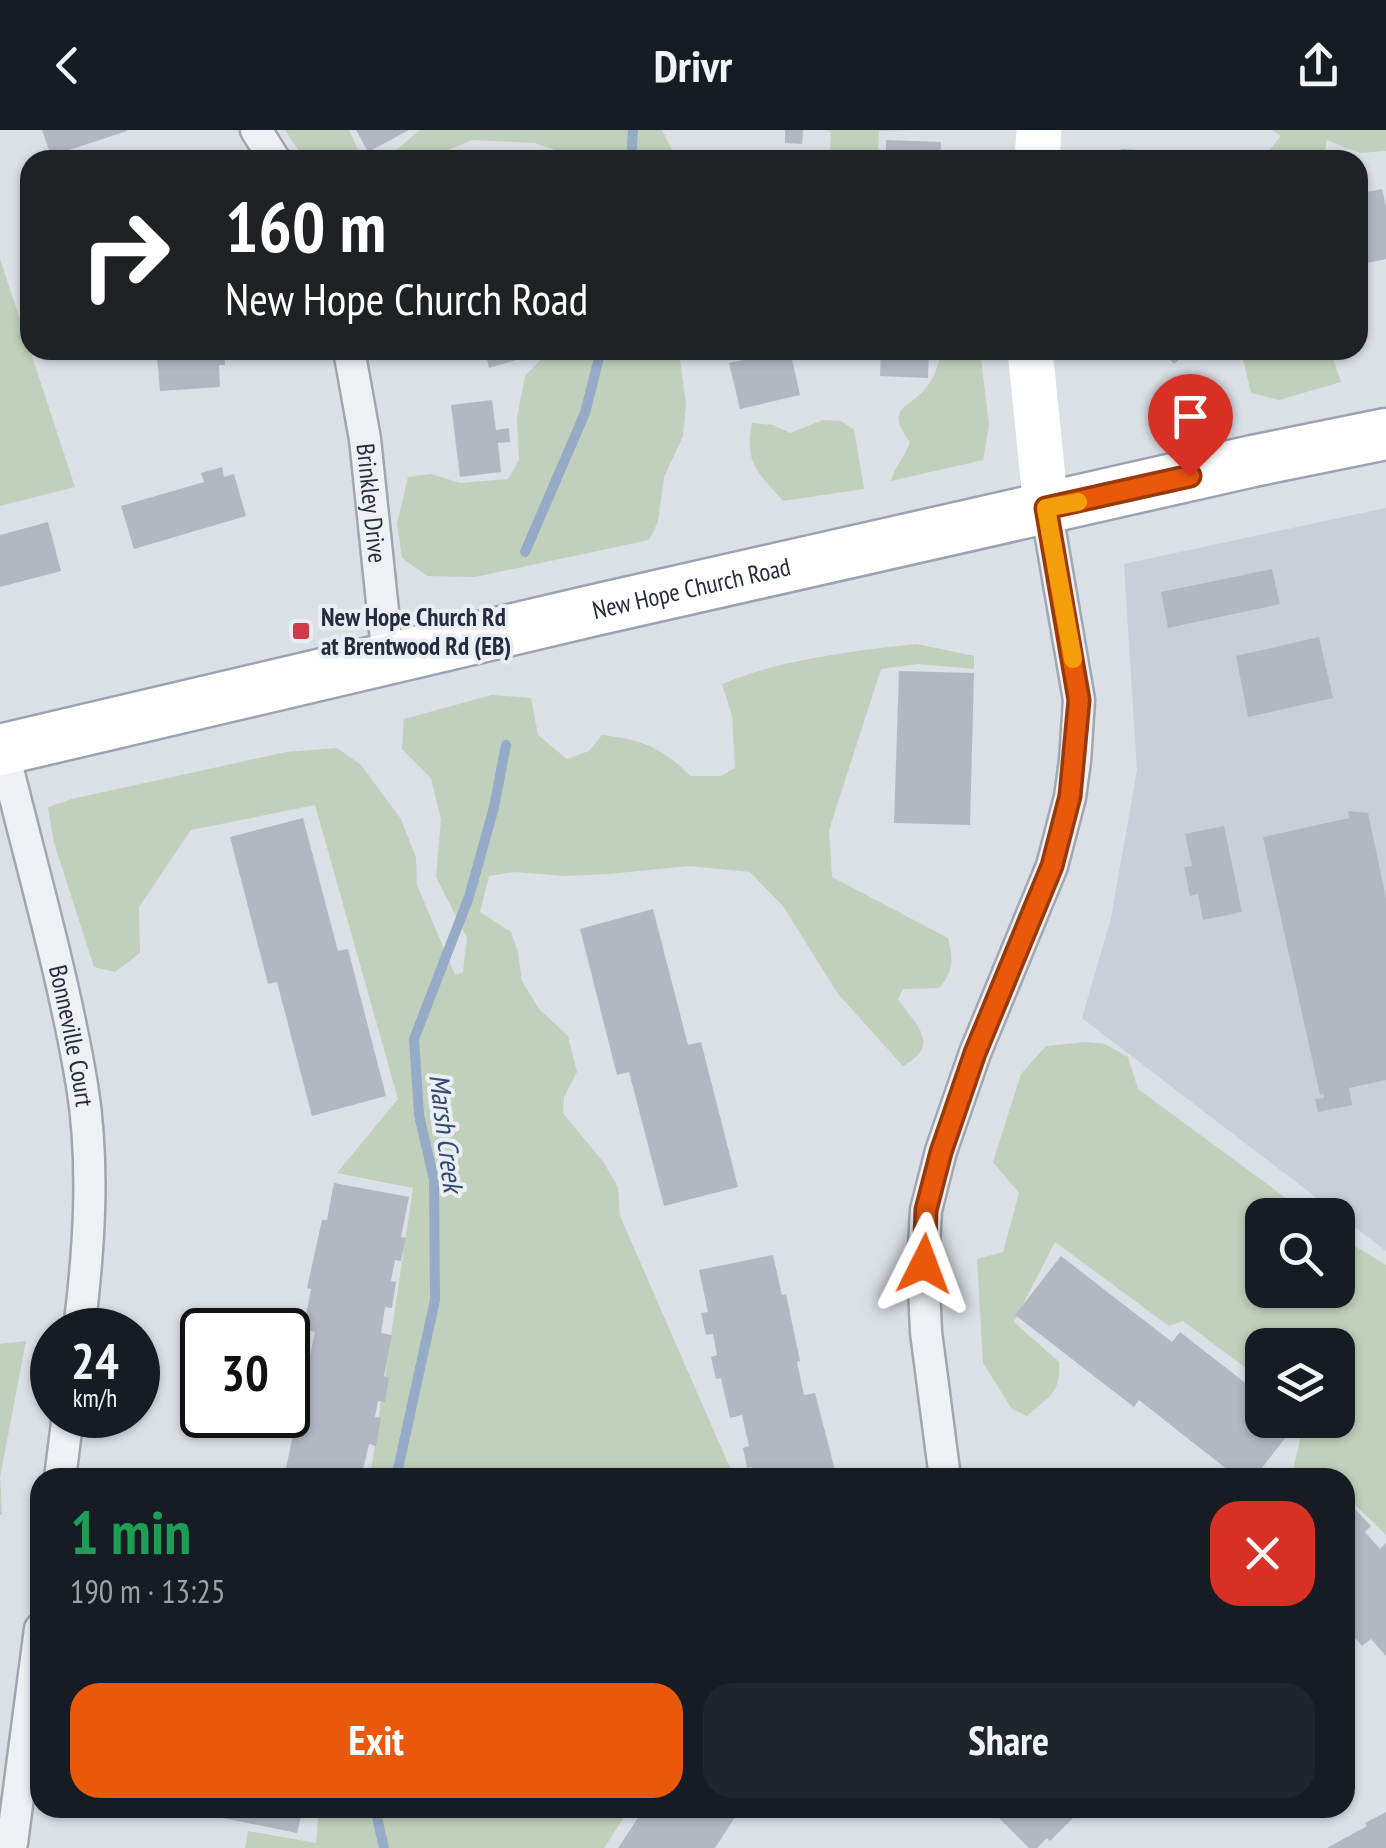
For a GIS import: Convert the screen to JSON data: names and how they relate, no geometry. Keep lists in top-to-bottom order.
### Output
{
  "streets": {
    "main road": ["New Hope Church Road"],
    "street": ["Brinkley Drive", "Bonneville Court"]
  },
  "crossings": [
    ["Brinkley Drive", "New Hope Church Road"],
    ["New Hope Church Road", "Bonneville Court"]
  ],
  "water": ["Marsh Creek"],
  "places": {
    "transit": ["New Hope Church Rd at Brentwood Rd (EB)"]
  },
  "page": {
    "header": "Drivr",
    "turn": ["160 m", "New Hope Church Road"],
    "speed": "24 km/h",
    "limit": "30",
    "heading": ["1 min", "190 m · 13:25"],
    "buttons": ["Exit", "Share"]
  }
}
